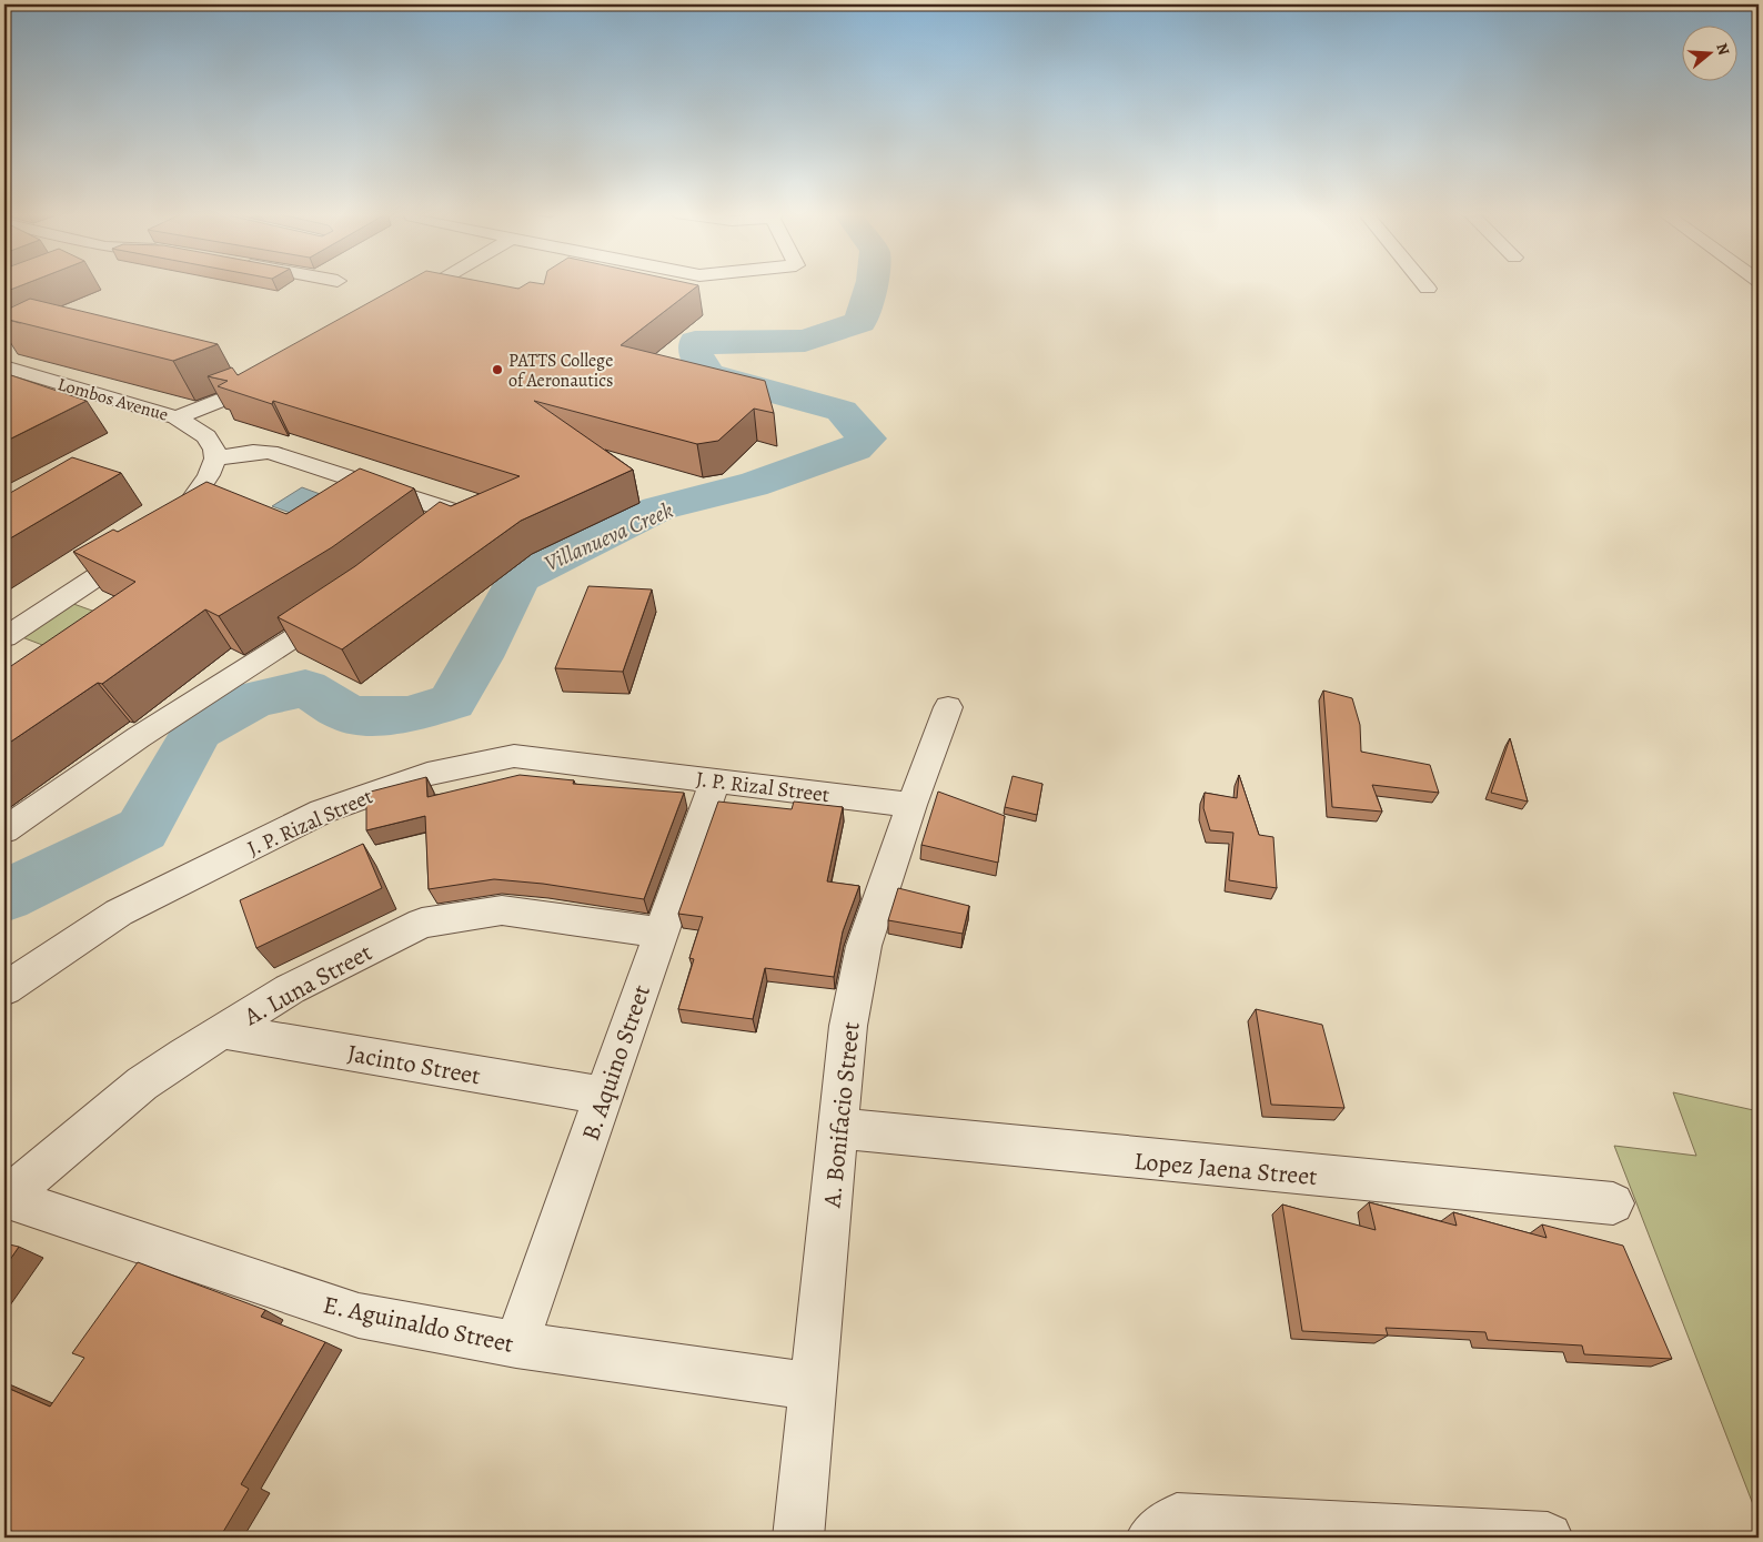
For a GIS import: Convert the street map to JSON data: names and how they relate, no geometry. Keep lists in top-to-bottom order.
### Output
{
  "streets": {
    "street": [
      "Lombos Avenue",
      "J. P. Rizal Street",
      "A. Luna Street",
      "B. Aquino Street",
      "Jacinto Street",
      "A. Bonifacio Street",
      "Lopez Jaena Street",
      "E. Aguinaldo Street"
    ]
  },
  "crossings": [
    ["J. P. Rizal Street", "B. Aquino Street"],
    ["J. P. Rizal Street", "A. Bonifacio Street"],
    ["A. Luna Street", "B. Aquino Street"],
    ["A. Luna Street", "Jacinto Street"],
    ["A. Luna Street", "E. Aguinaldo Street"],
    ["B. Aquino Street", "Jacinto Street"],
    ["B. Aquino Street", "E. Aguinaldo Street"],
    ["A. Bonifacio Street", "Lopez Jaena Street"],
    ["A. Bonifacio Street", "E. Aguinaldo Street"]
  ],
  "water": ["Villanueva Creek"],
  "places": ["PATTS College of Aeronautics"],
  "north": "right"
}
